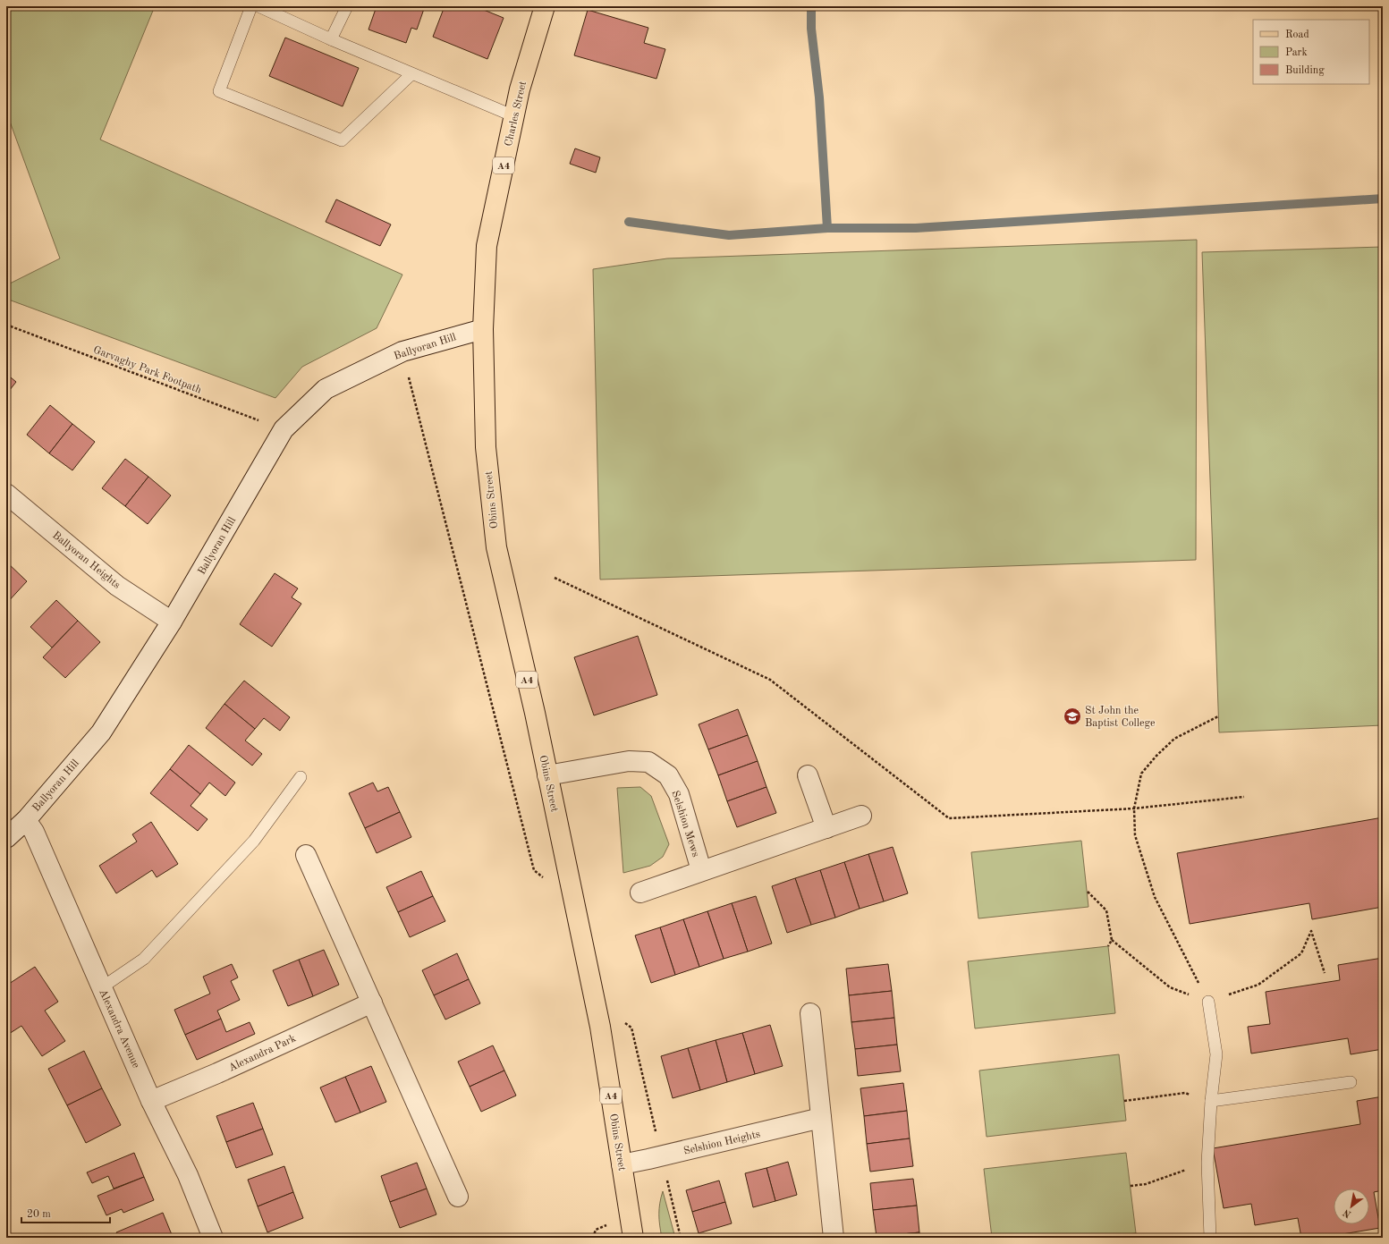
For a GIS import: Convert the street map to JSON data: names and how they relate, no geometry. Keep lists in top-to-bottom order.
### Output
{
  "streets": {
    "main road": ["Charles Street", "A4", "Obins Street"],
    "street": [
      "Ballyoran Hill",
      "Ballyoran Heights",
      "Selshion Mews",
      "Alexandra Avenue",
      "Alexandra Park",
      "Selshion Heights"
    ],
    "path": ["Garvaghy Park Footpath"]
  },
  "crossings": [
    ["Charles Street", "Ballyoran Hill"],
    ["Charles Street", "Obins Street"],
    ["Ballyoran Hill", "Garvaghy Park Footpath"],
    ["Ballyoran Hill", "Obins Street"],
    ["Ballyoran Hill", "Ballyoran Heights"],
    ["Ballyoran Hill", "Alexandra Avenue"],
    ["Obins Street", "Selshion Mews"],
    ["Obins Street", "Selshion Heights"],
    ["Alexandra Avenue", "Alexandra Park"]
  ],
  "places": {
    "school or university": ["St John the Baptist College"]
  },
  "legend": ["Road", "Park", "Building"],
  "scale_bar": "20 m",
  "north": "bottom left"
}
